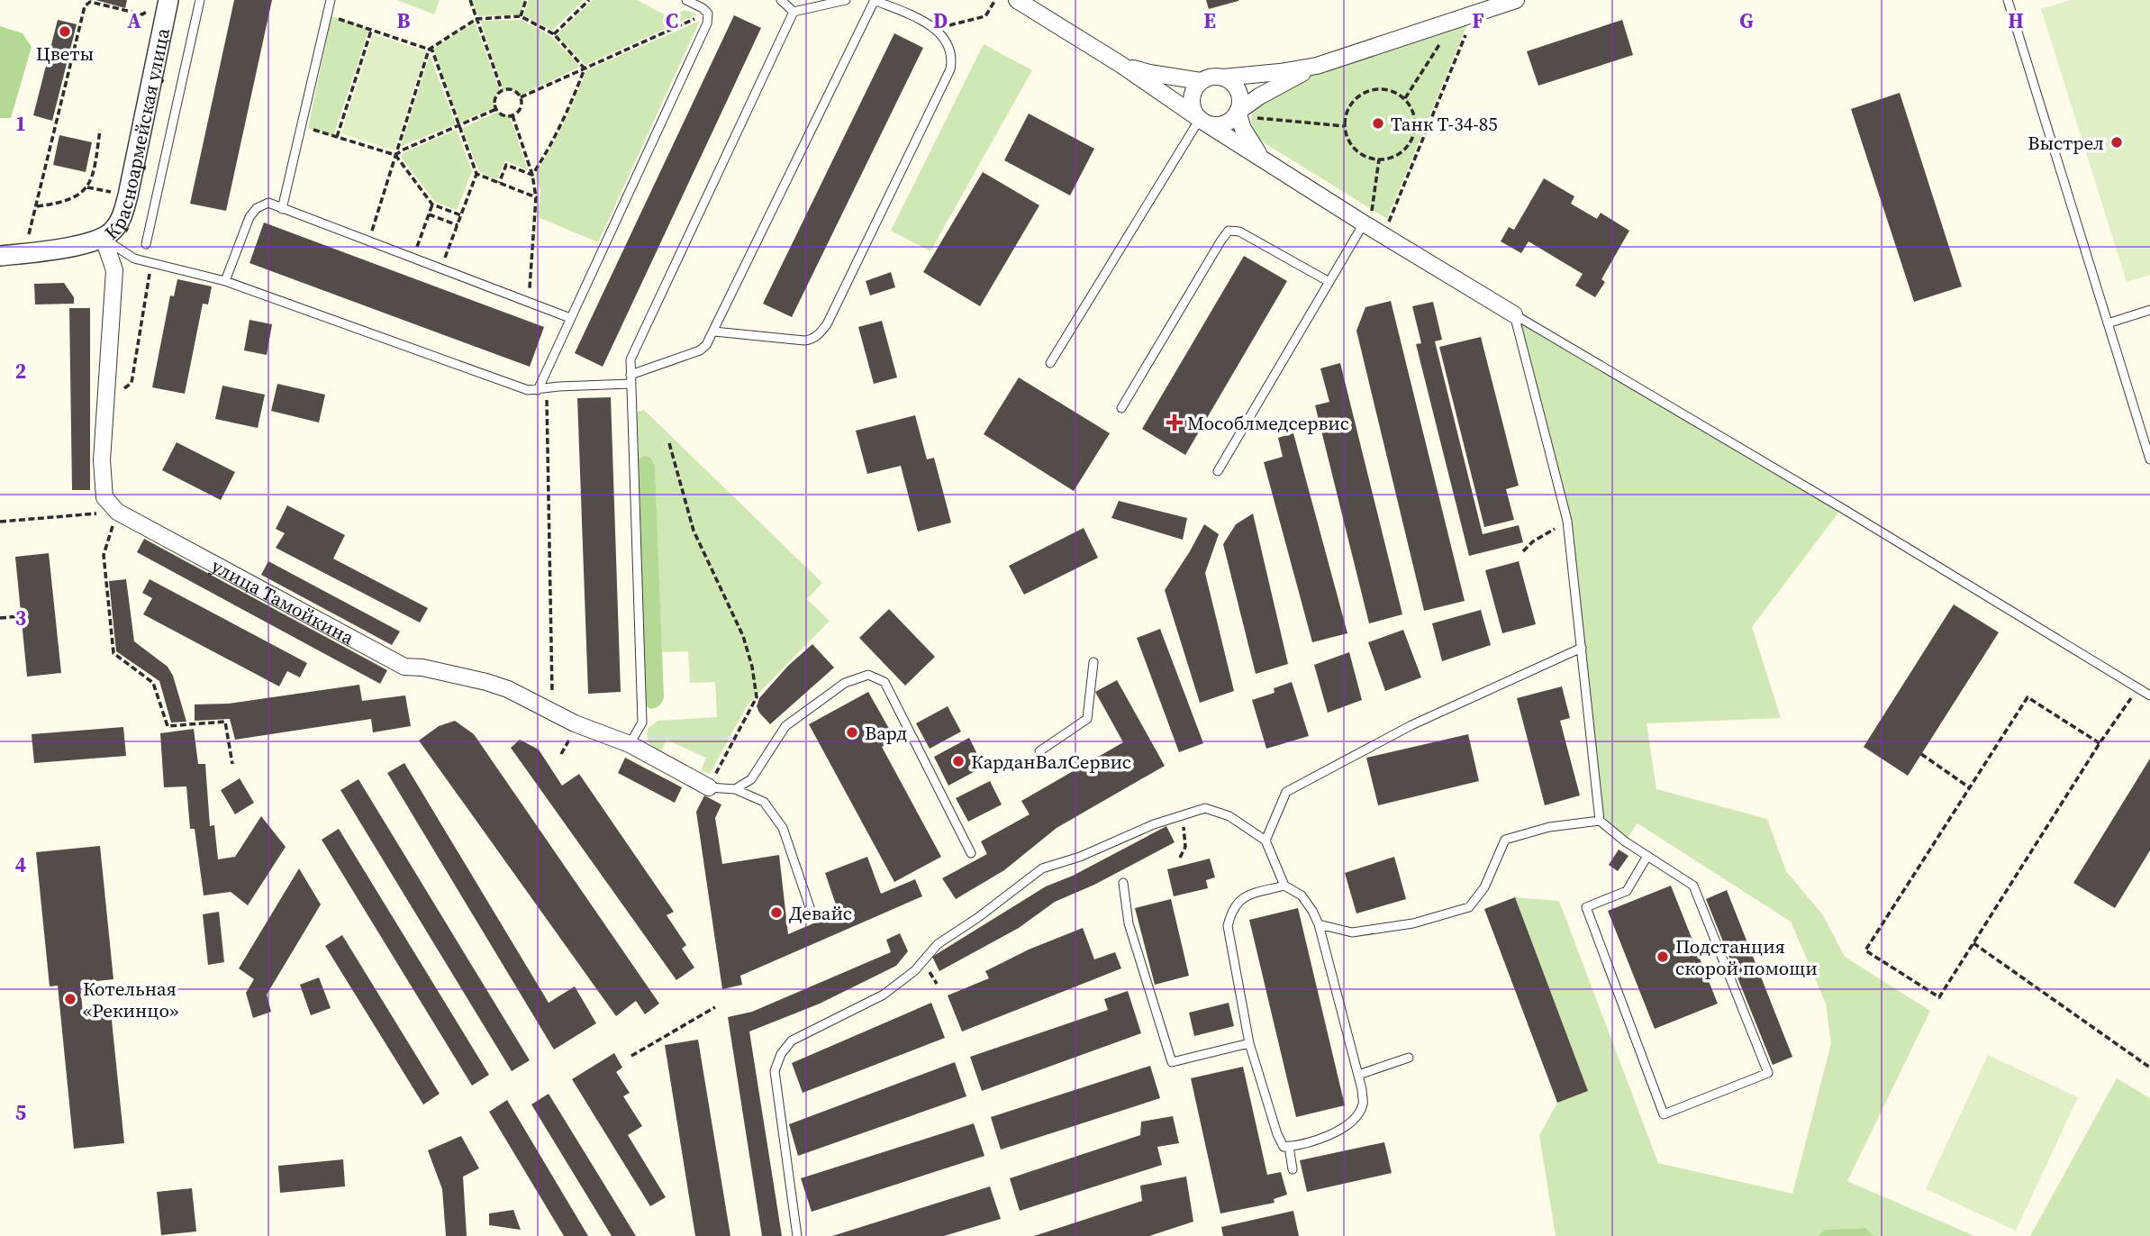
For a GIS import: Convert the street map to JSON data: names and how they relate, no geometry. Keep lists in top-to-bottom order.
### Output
{
  "streets": {
    "street": ["Красноармейская улица", "улица Тамойкина"]
  },
  "places": {
    "other": [
      "Цветы",
      "Танк Т-34-85",
      "Выстрел",
      "Вард",
      "КарданВалСервис",
      "Девайс",
      "Подстанция скорой помощи",
      "Котельная «Рекинцо»"
    ],
    "health": ["Мособлмедсервис"]
  },
  "grid": {
    "columns": [
      "A",
      "B",
      "C",
      "D",
      "E",
      "F",
      "G",
      "H"
    ],
    "rows": [
      "1",
      "2",
      "3",
      "4",
      "5"
    ]
  }
}
